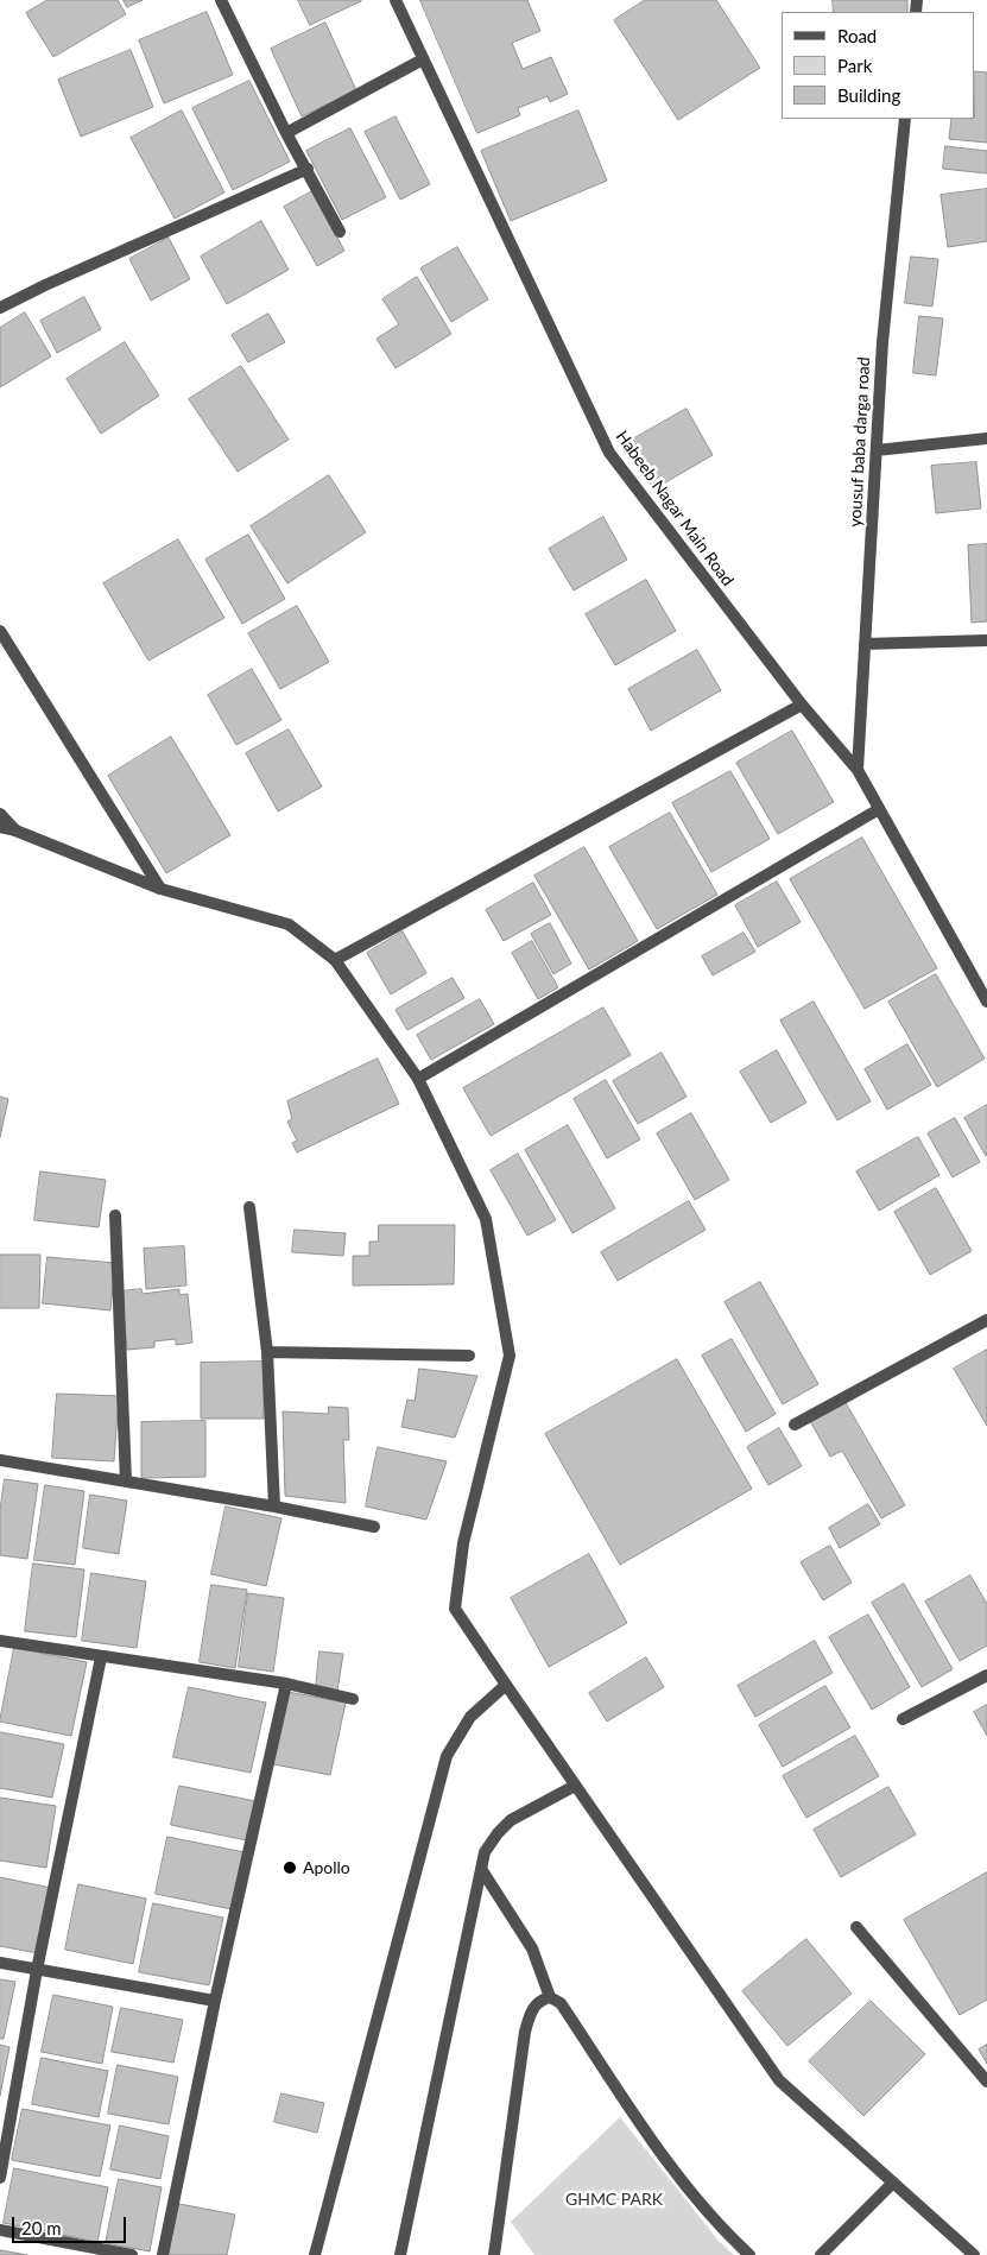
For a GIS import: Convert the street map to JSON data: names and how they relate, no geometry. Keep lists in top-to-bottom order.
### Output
{
  "streets": {
    "street": ["yousuf baba darga road", "Habeeb Nagar Main Road"]
  },
  "crossings": [
    ["yousuf baba darga road", "Habeeb Nagar Main Road"]
  ],
  "parks": ["GHMC PARK"],
  "places": ["Apollo"],
  "legend": ["Road", "Park", "Building"],
  "scale_bar": "20 m"
}
